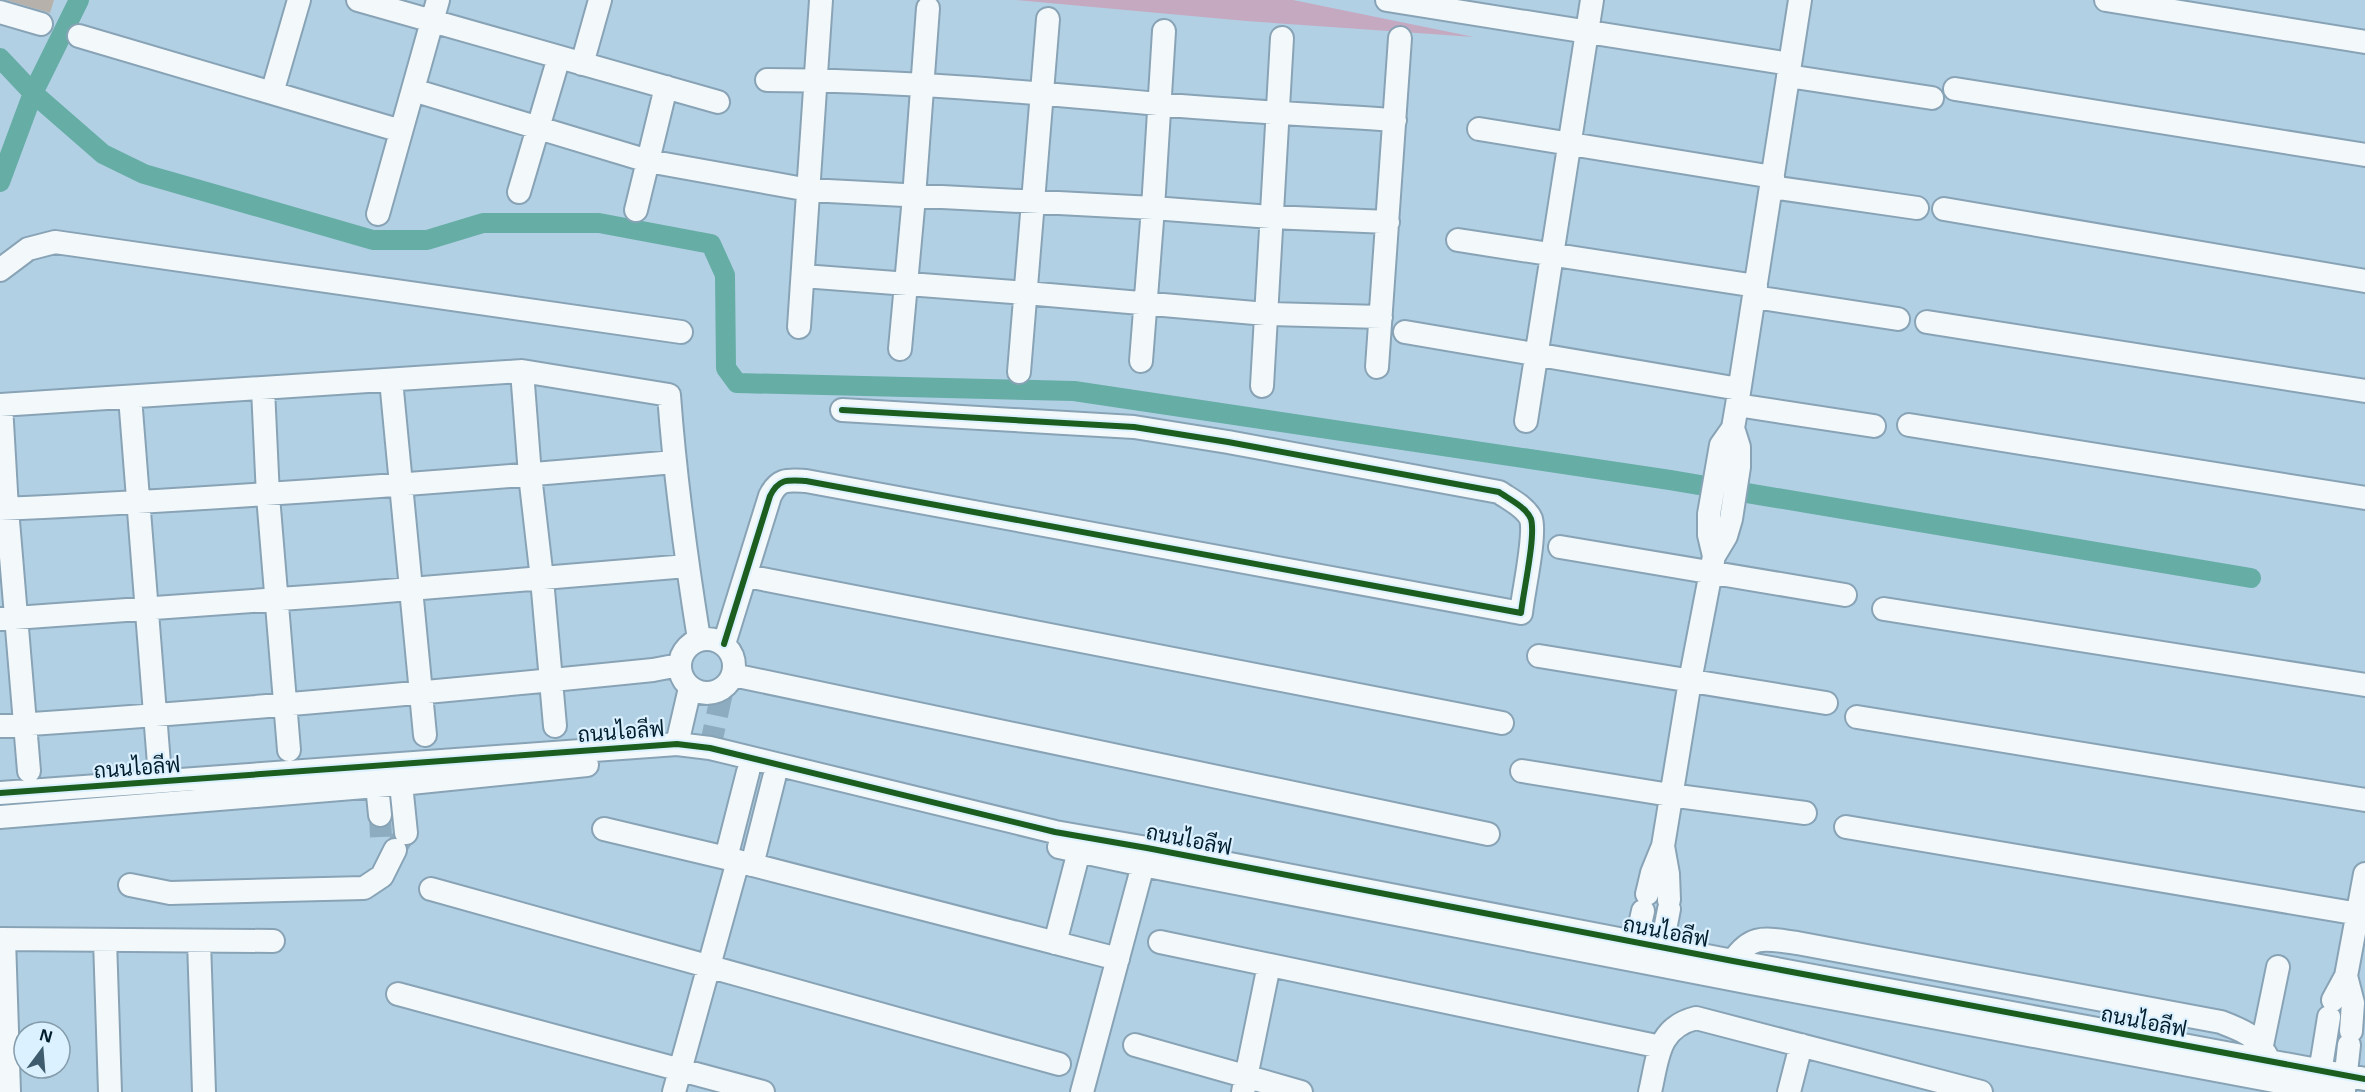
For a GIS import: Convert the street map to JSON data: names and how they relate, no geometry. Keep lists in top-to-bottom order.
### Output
{
  "streets": {
    "street": ["ถนนไอลีฟ"]
  },
  "north": "top"
}
